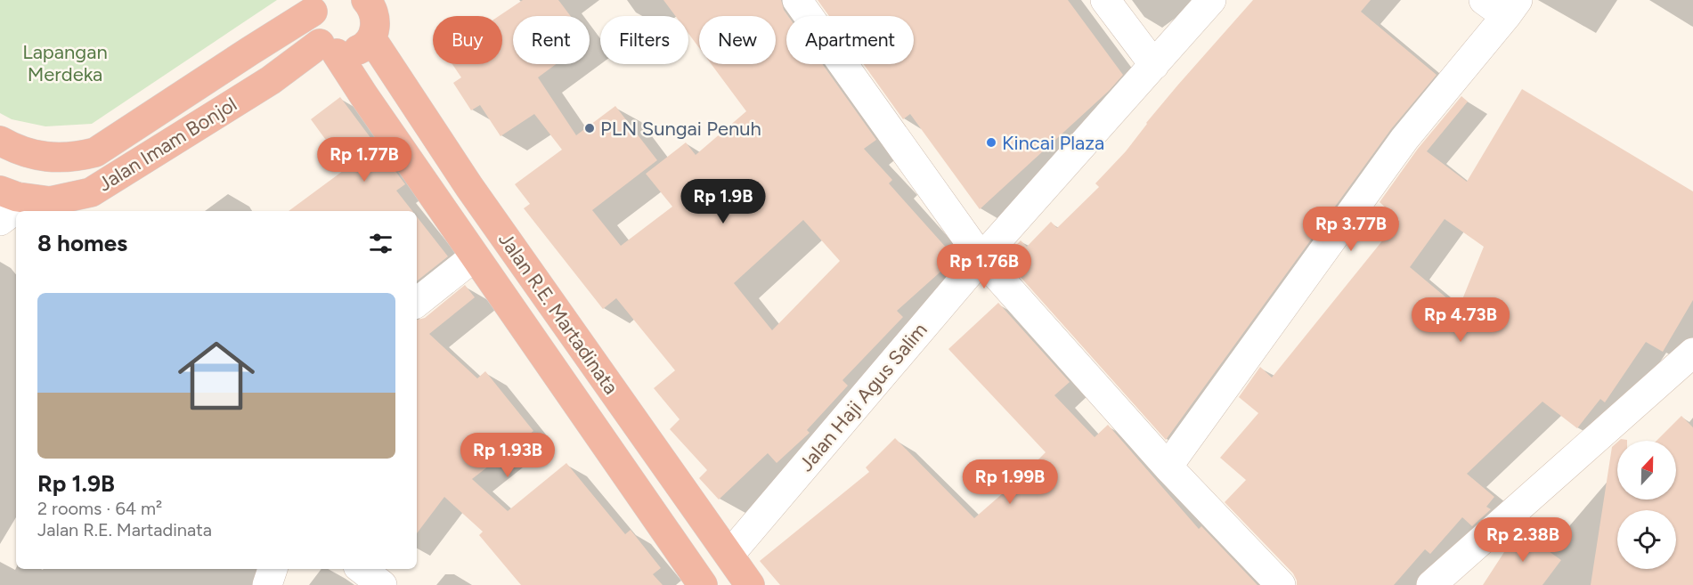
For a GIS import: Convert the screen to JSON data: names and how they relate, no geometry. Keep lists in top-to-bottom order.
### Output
{
  "streets": {
    "highway": ["Jalan Imam Bonjol", "Jalan R.E. Martadinata"],
    "street": ["Jalan Haji Agus Salim"]
  },
  "crossings": [
    ["Jalan Imam Bonjol", "Jalan R.E. Martadinata"],
    ["Jalan R.E. Martadinata", "Jalan Haji Agus Salim"]
  ],
  "parks": ["Lapangan Merdeka"],
  "places": ["PLN Sungai Penuh", "Kincai Plaza"],
  "north": "top",
  "page": {
    "chip": [
      "Buy",
      "Rent",
      "Filters",
      "New",
      "Apartment"
    ],
    "price": [
      "Rp 1.77B",
      "Rp 1.9B",
      "Rp 3.77B",
      "Rp 1.76B",
      "Rp 4.73B",
      "Rp 1.93B",
      "Rp 1.99B",
      "Rp 2.38B"
    ],
    "heading": "8 homes",
    "list": [
      {
        "name": "Rp 1.9B",
        "note": "2 rooms · 64 m² · Jalan R.E. Martadinata"
      }
    ]
  }
}
